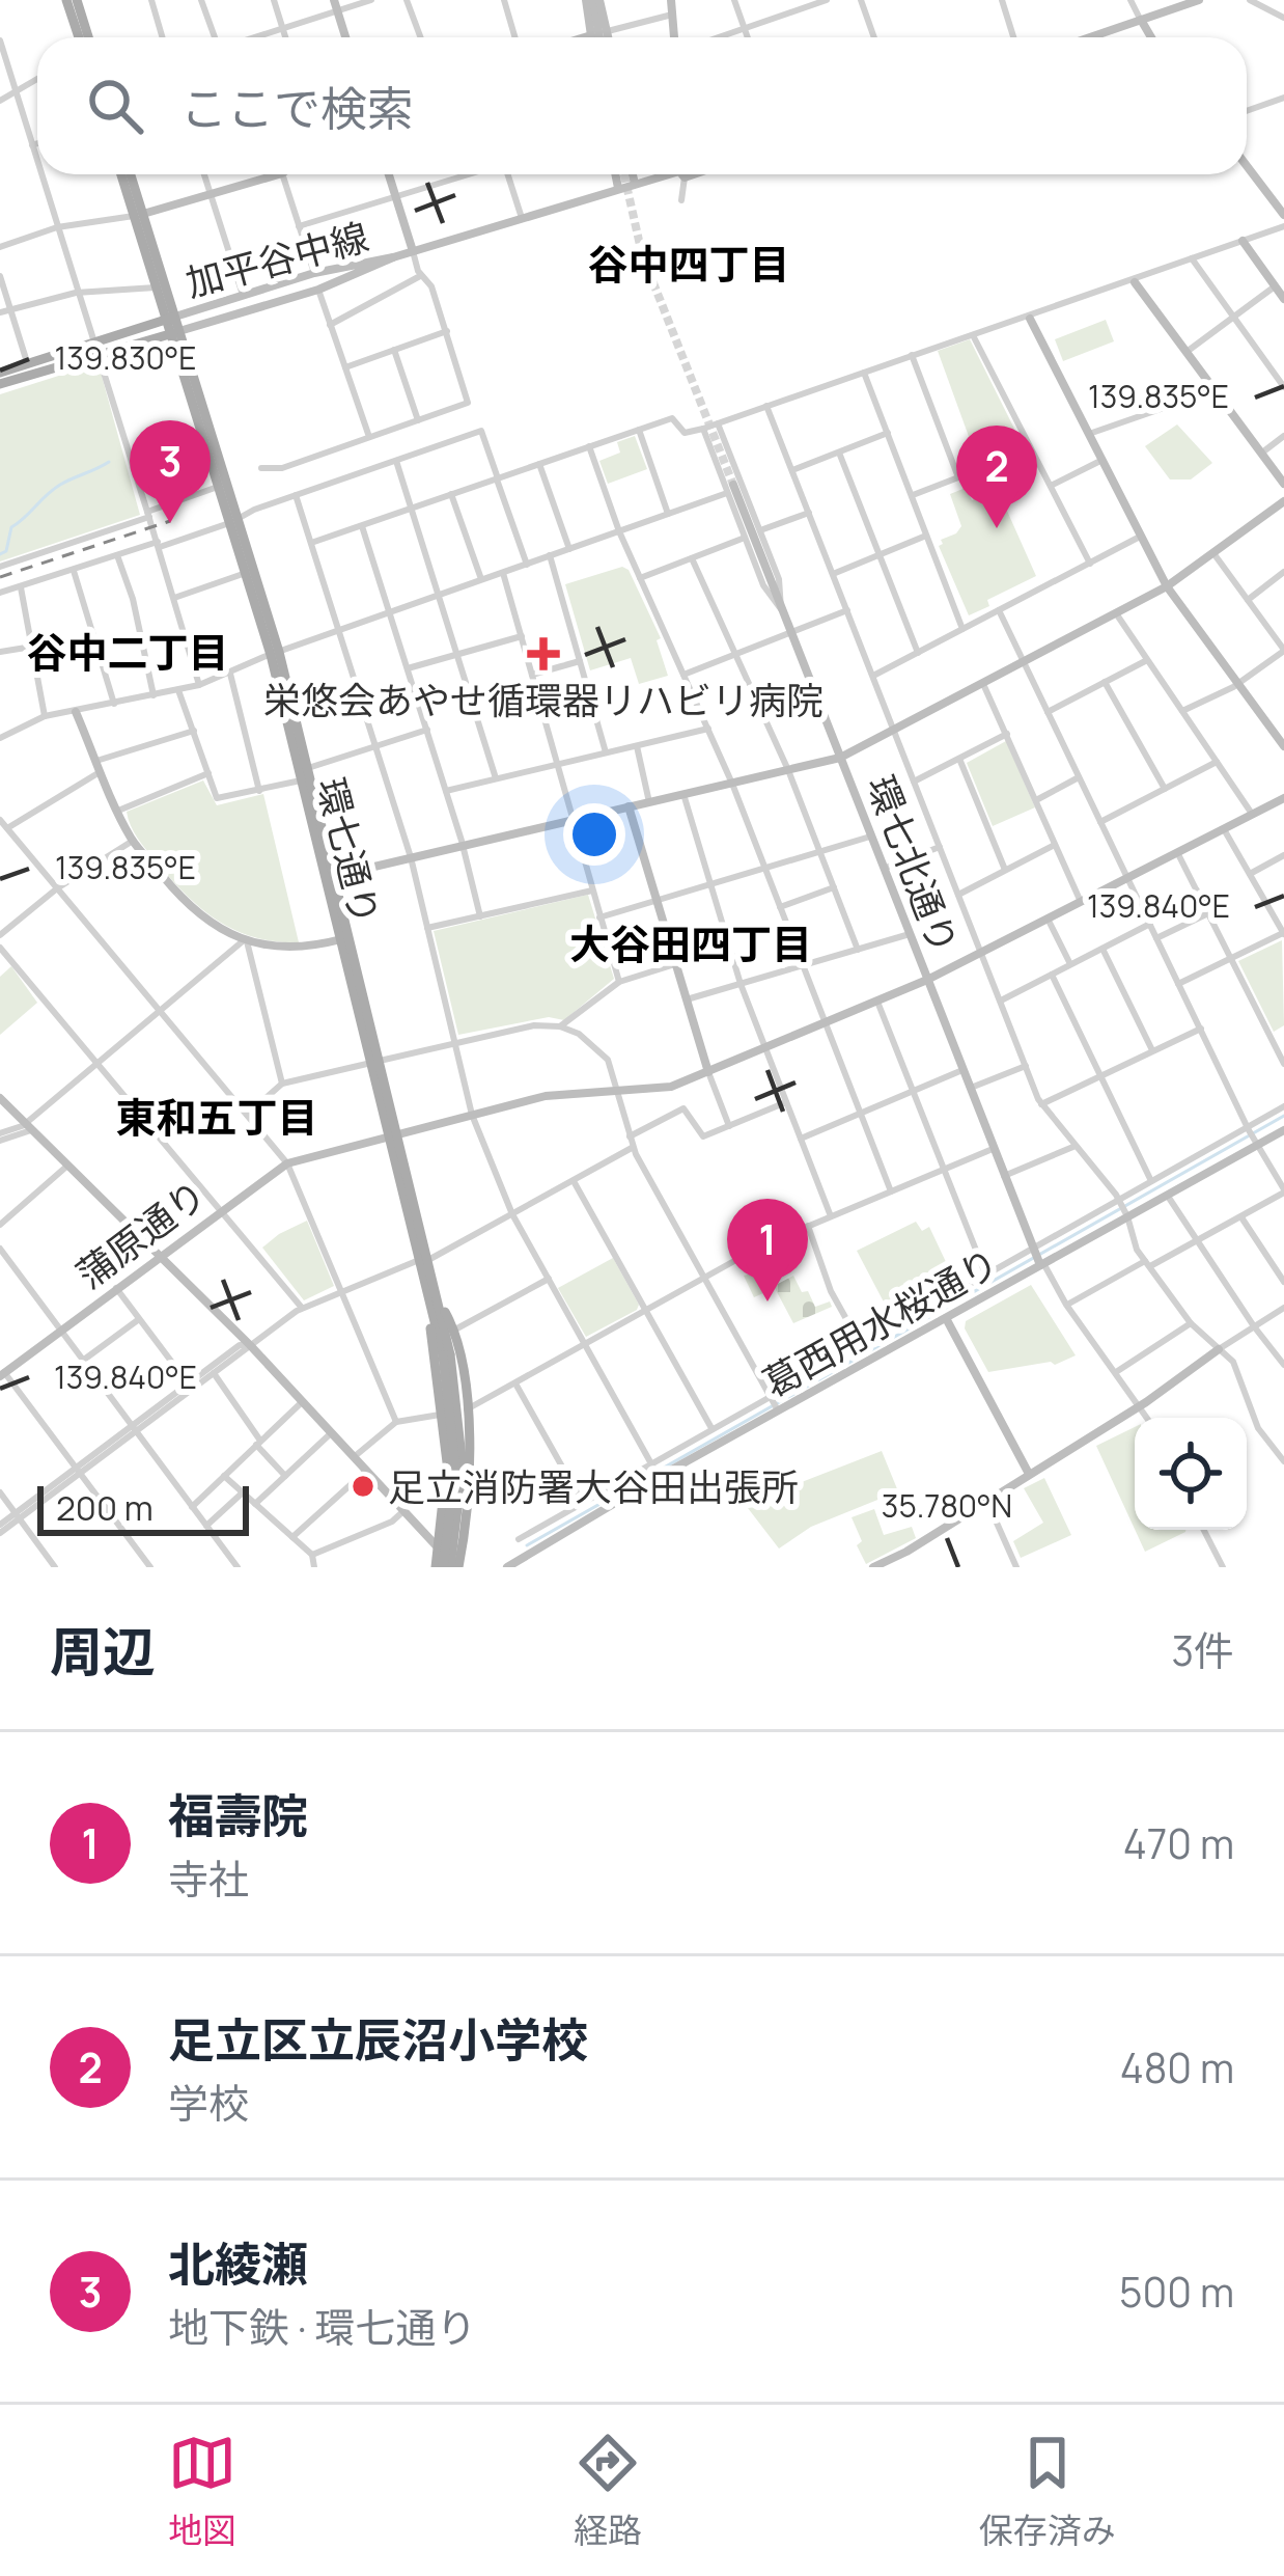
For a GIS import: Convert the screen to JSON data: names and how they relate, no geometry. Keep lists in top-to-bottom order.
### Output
{
  "streets": {
    "main road": ["環七通り"],
    "street": [
      "加平谷中線",
      "環七北通り",
      "蒲原通り",
      "葛西用水桜通り"
    ]
  },
  "crossings": [
    ["加平谷中線", "環七通り"],
    ["環七通り", "蒲原通り"],
    ["環七北通り", "蒲原通り"],
    ["環七北通り", "葛西用水桜通り"]
  ],
  "districts": [
    "谷中四丁目",
    "谷中二丁目",
    "大谷田四丁目",
    "東和五丁目"
  ],
  "places": {
    "health": ["栄悠会あやせ循環器リハビリ病院"],
    "other": ["足立消防署大谷田出張所"]
  },
  "scale_bar": "200 m",
  "page": {
    "search": "ここで検索",
    "pins": ["3", "2", "1"],
    "scale": "200 m",
    "heading": ["周辺", "3件"],
    "list": [
      {
        "mark": "1",
        "name": "福壽院",
        "note": "寺社",
        "value": "470 m"
      },
      {
        "mark": "2",
        "name": "足立区立辰沼小学校",
        "note": "学校",
        "value": "480 m"
      },
      {
        "mark": "3",
        "name": "北綾瀬",
        "note": "地下鉄 · 環七通り",
        "value": "500 m"
      }
    ],
    "nav": ["地図", "経路", "保存済み"]
  },
  "coordinates": [
    "139.830°E",
    "139.835°E",
    "139.840°E",
    "35.780°N"
  ]
}
